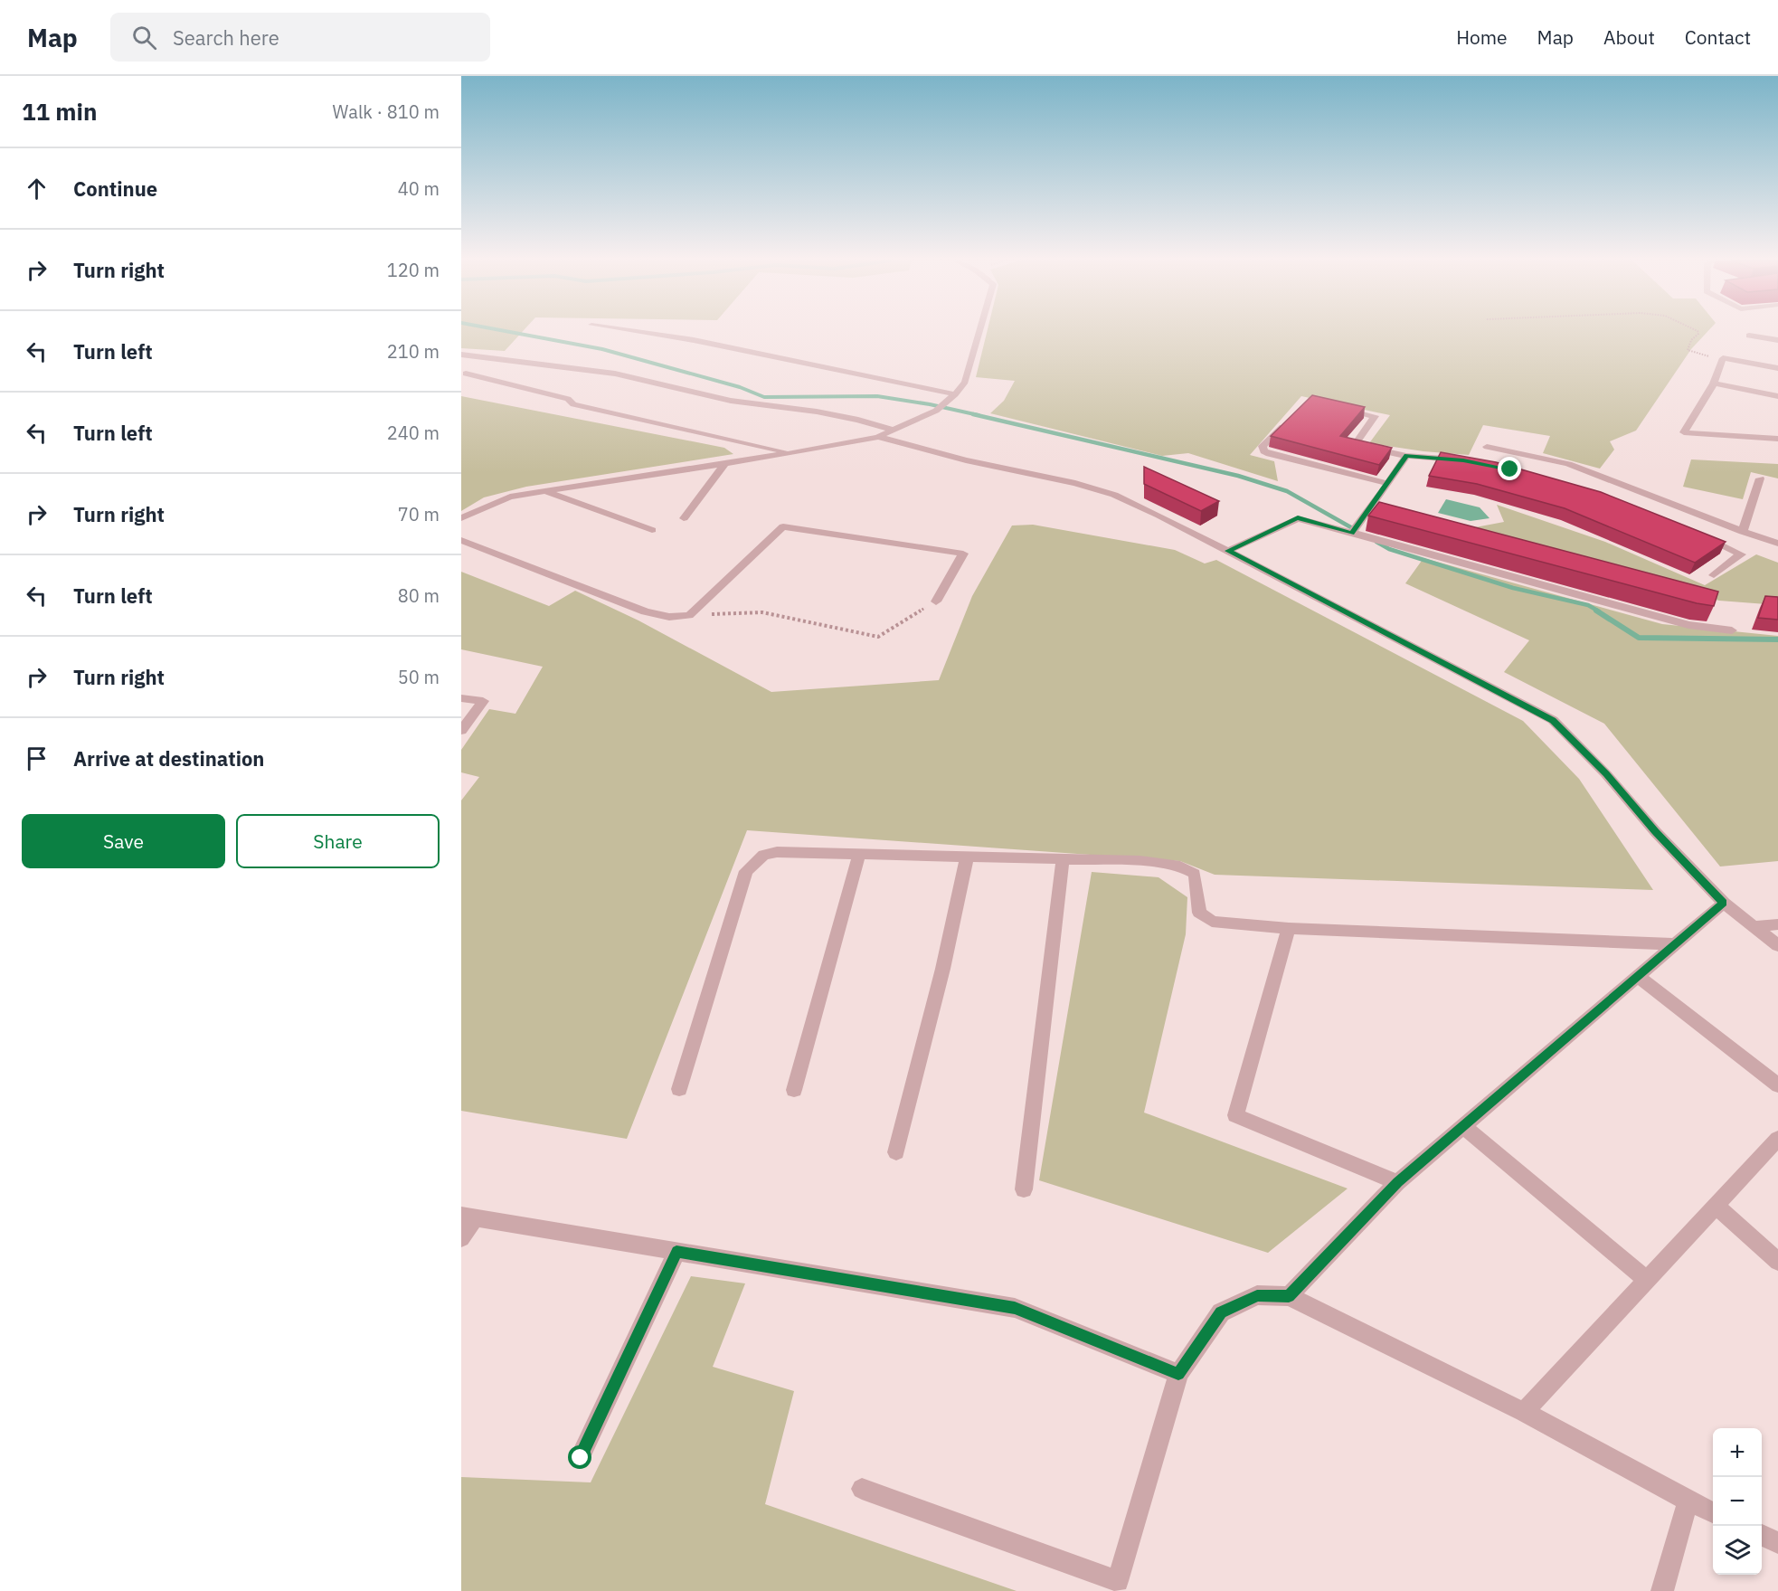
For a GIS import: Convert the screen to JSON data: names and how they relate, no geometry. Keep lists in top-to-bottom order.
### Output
{
  "page": {
    "header": "Map",
    "search": "Search here",
    "nav": [
      "Home",
      "Map",
      "About",
      "Contact"
    ],
    "heading": ["11 min", "Walk · 810 m"],
    "list": [
      ["Continue", "40 m"],
      ["Turn right", "120 m"],
      ["Turn left", "210 m"],
      ["Turn left", "240 m"],
      ["Turn right", "70 m"],
      ["Turn left", "80 m"],
      ["Turn right", "50 m"],
      "Arrive at destination"
    ],
    "buttons": ["Save", "Share"],
    "map_buttons": ["+", "−"]
  }
}
